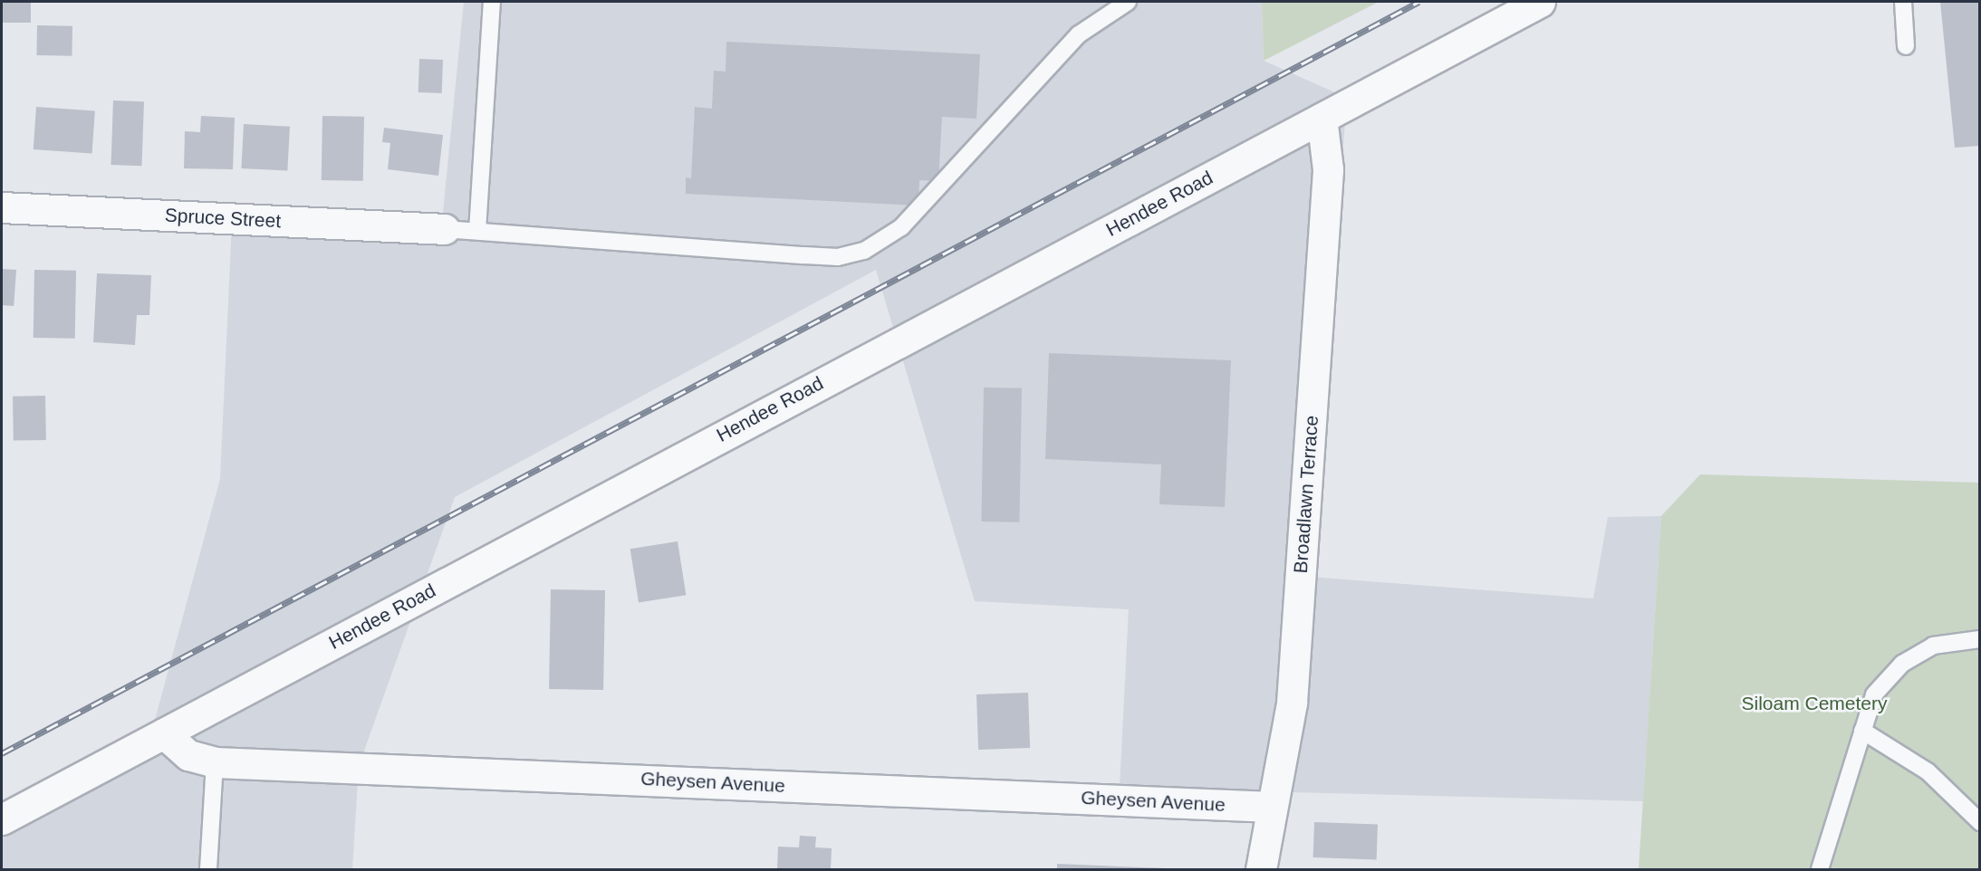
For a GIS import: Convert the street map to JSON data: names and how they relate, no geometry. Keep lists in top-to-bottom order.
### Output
{
  "streets": {
    "street": [
      "Hendee Road",
      "Spruce Street",
      "Broadlawn Terrace",
      "Gheysen Avenue"
    ]
  },
  "crossings": [
    ["Hendee Road", "Broadlawn Terrace"],
    ["Hendee Road", "Gheysen Avenue"],
    ["Broadlawn Terrace", "Gheysen Avenue"]
  ],
  "parks": ["Siloam Cemetery"]
}
